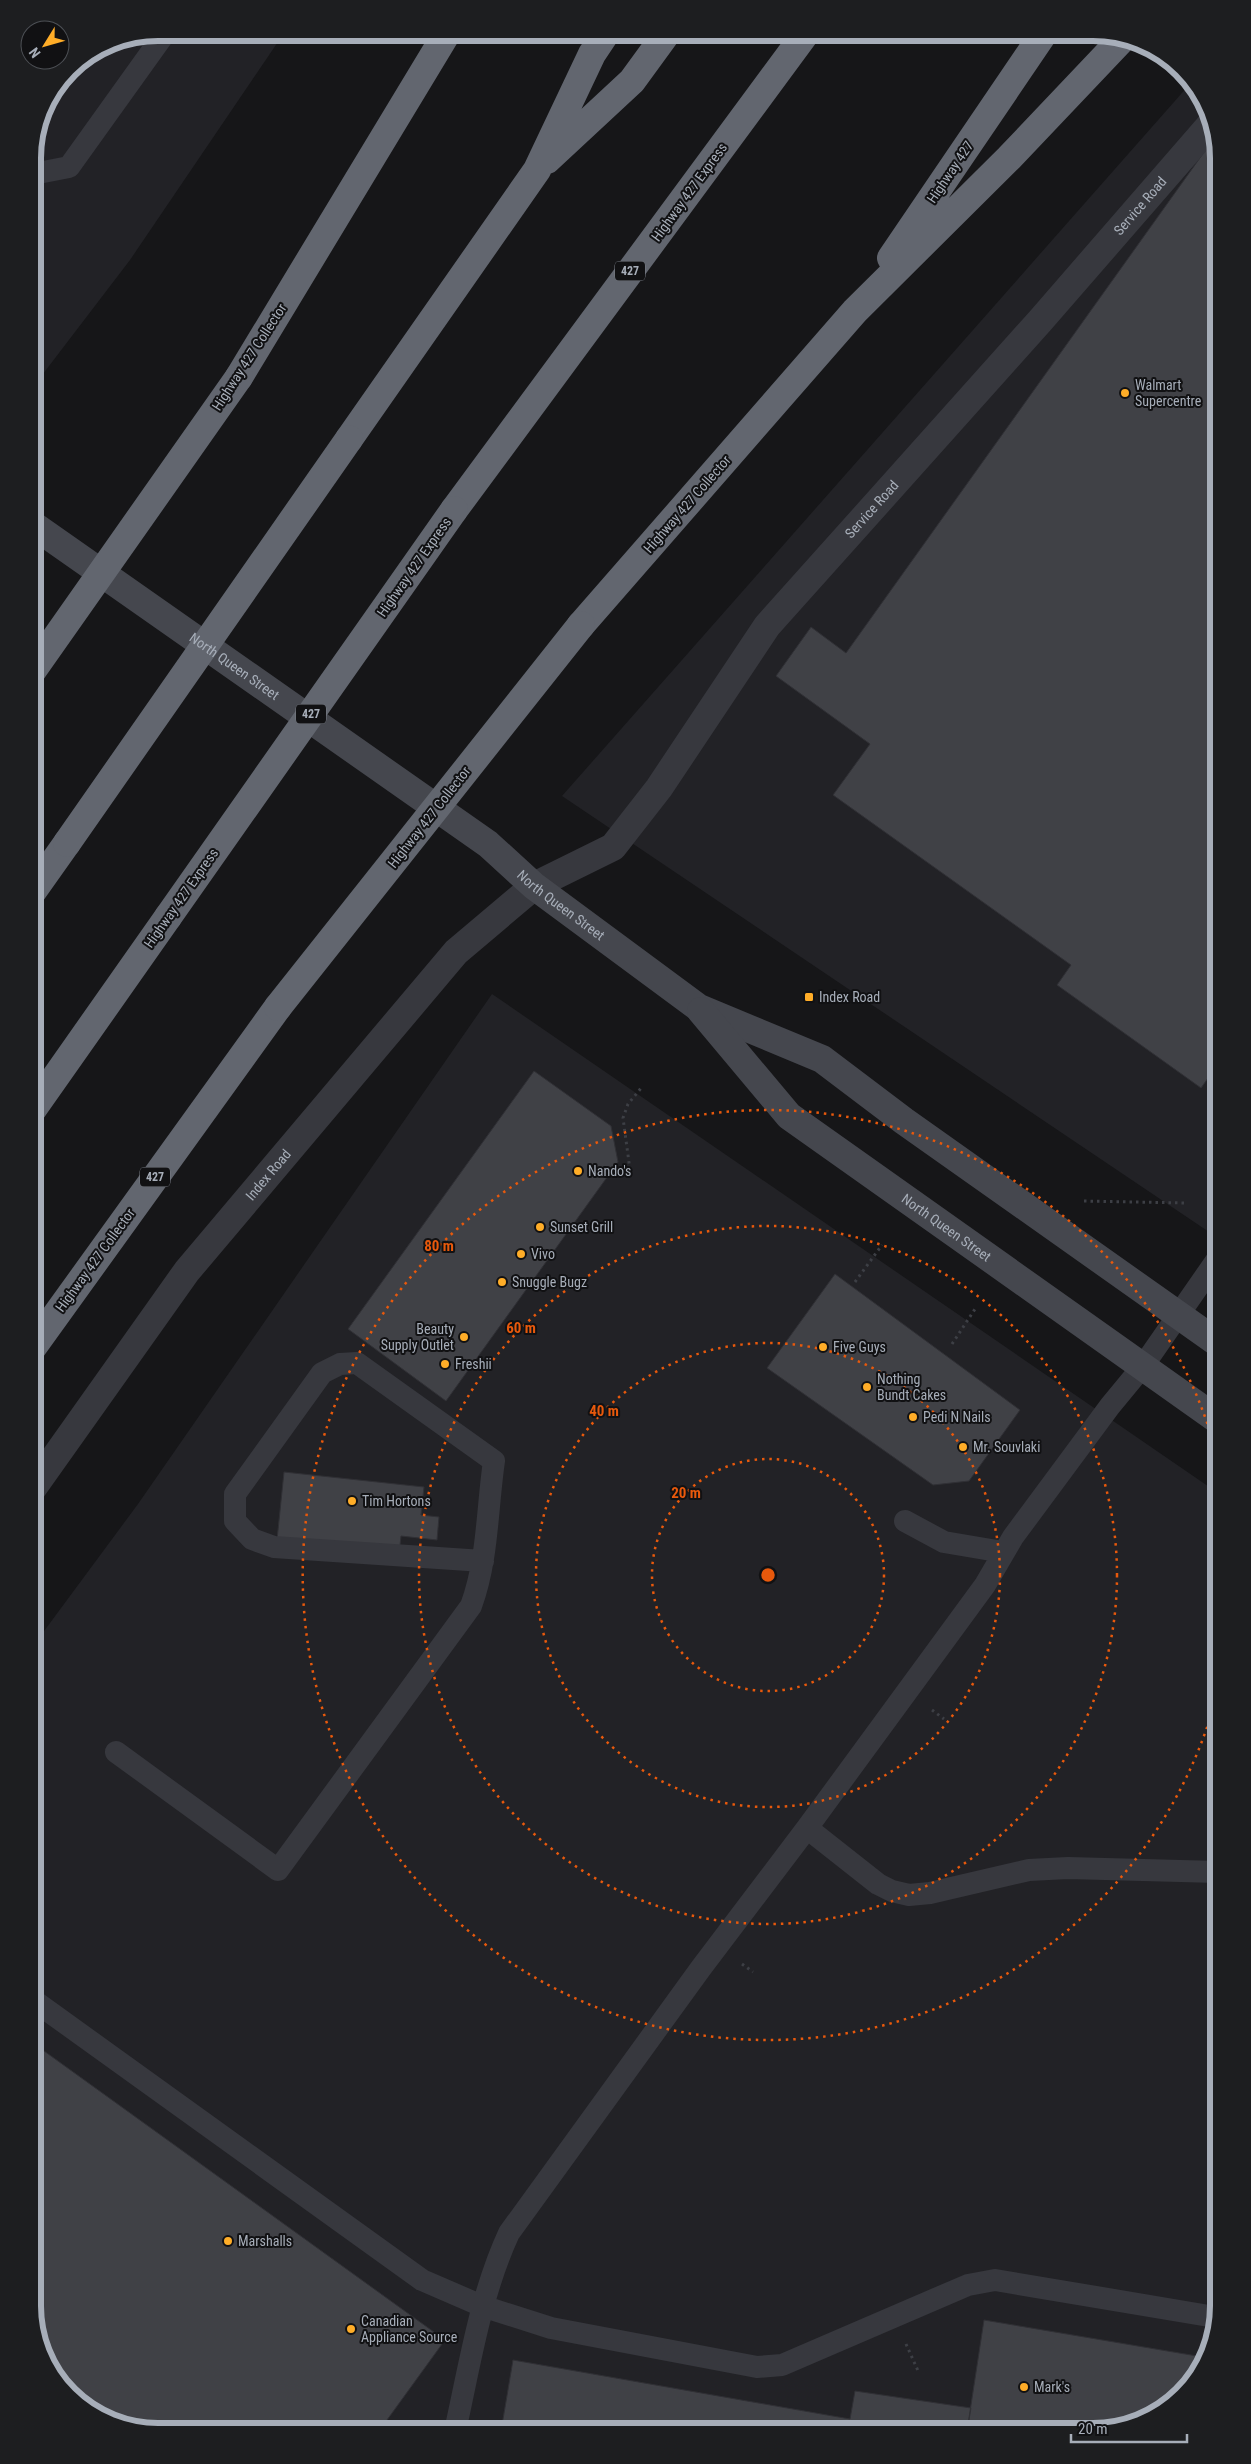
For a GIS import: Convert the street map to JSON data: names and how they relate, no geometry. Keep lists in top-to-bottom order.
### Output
{
  "streets": {
    "highway": [
      "Highway 427",
      "Highway 427 Express",
      "427",
      "Highway 427 Collector"
    ],
    "main road": ["North Queen Street"],
    "street": ["Service Road", "Index Road"]
  },
  "crossings": [
    ["Highway 427", "Highway 427 Collector"],
    ["Service Road", "North Queen Street"],
    ["Service Road", "Index Road"],
    ["North Queen Street", "Index Road"]
  ],
  "places": {
    "other": [
      "Walmart Supercentre",
      "Nando's",
      "Sunset Grill",
      "Vivo",
      "Snuggle Bugz",
      "Beauty Supply Outlet",
      "Five Guys",
      "Freshii",
      "Nothing Bundt Cakes",
      "Pedi N Nails",
      "Mr. Souvlaki",
      "Tim Hortons",
      "Marshalls",
      "Canadian Appliance Source",
      "Mark's"
    ],
    "transit": ["Index Road"]
  },
  "scale_bar": "20 m",
  "north": "bottom left",
  "rings": [
    "80 m",
    "60 m",
    "40 m",
    "20 m"
  ]
}
